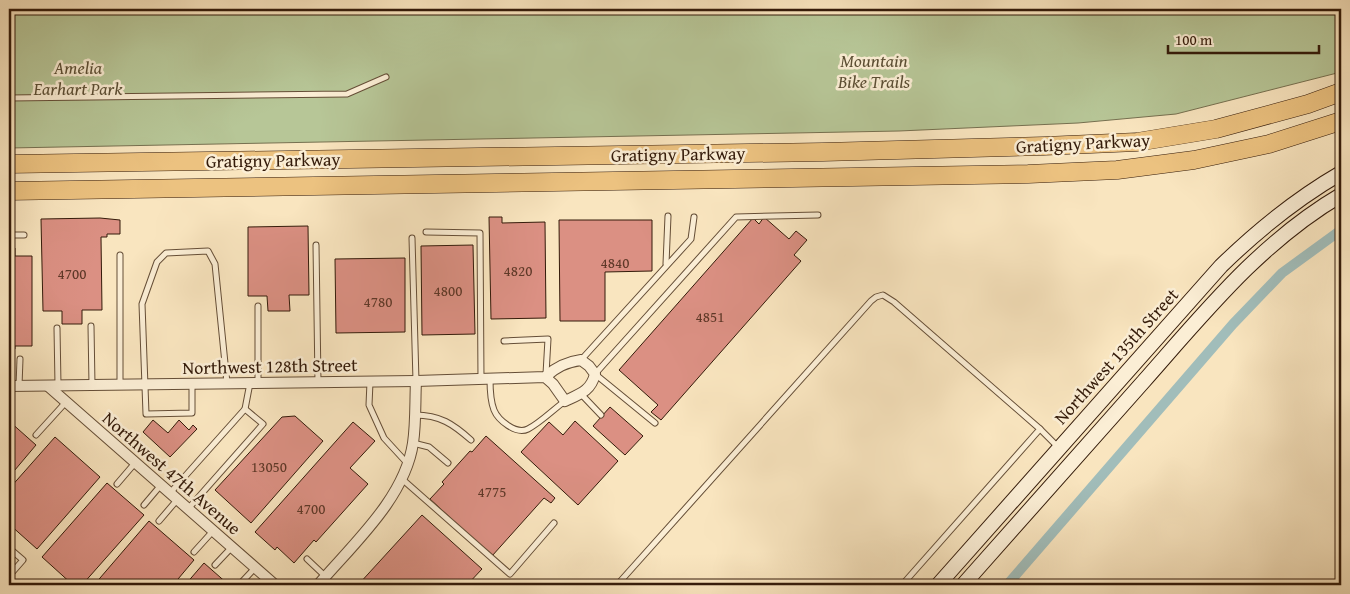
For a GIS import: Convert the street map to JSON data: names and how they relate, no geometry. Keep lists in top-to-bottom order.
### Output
{
  "streets": {
    "highway": ["Gratigny Parkway"],
    "main road": ["Northwest 135th Street"],
    "street": ["Northwest 128th Street", "Northwest 47th Avenue"]
  },
  "crossings": [
    ["Northwest 128th Street", "Northwest 47th Avenue"]
  ],
  "parks": ["Mountain Bike Trails", "Amelia Earhart Park"],
  "house_numbers": [
    "4840",
    "4820",
    "4700",
    "4800",
    "4780",
    "4851",
    "13050",
    "4775",
    "4700"
  ],
  "scale_bar": "100 m"
}
